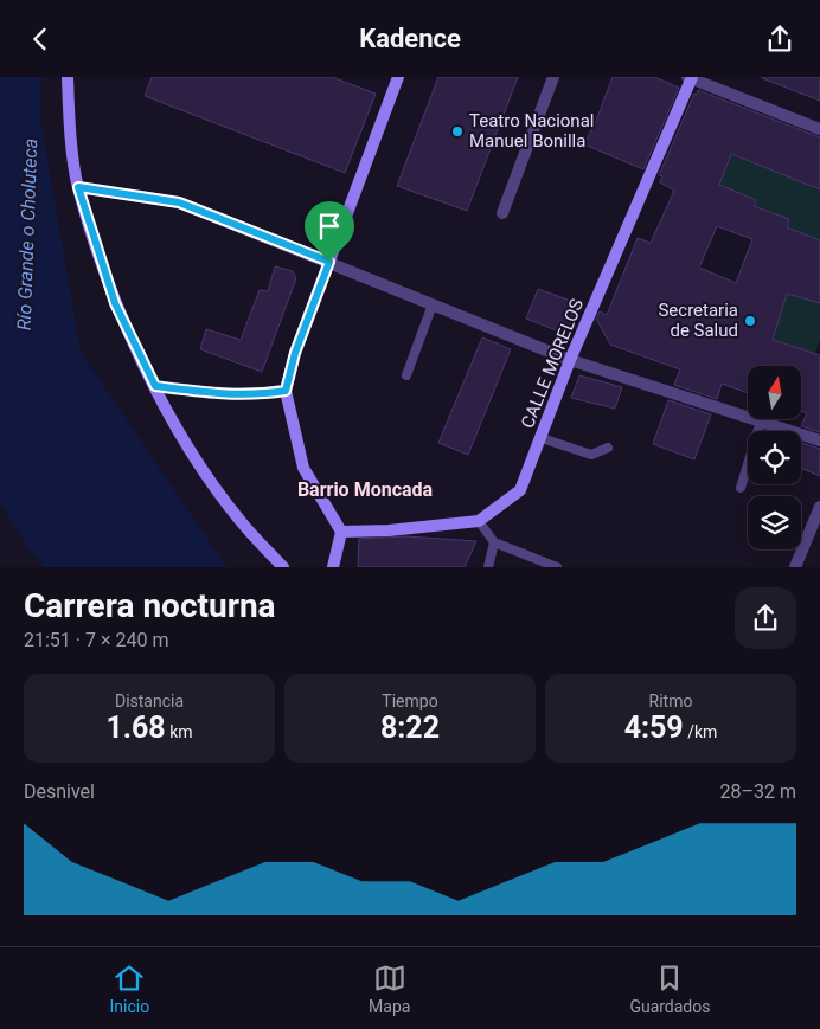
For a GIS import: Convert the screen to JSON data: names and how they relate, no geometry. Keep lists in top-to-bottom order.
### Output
{
  "streets": {
    "street": ["CALLE MORELOS"]
  },
  "districts": ["Barrio Moncada"],
  "water": ["Río Grande o Choluteca"],
  "places": ["Teatro Nacional Manuel Bonilla", "Secretaria de Salud"],
  "north": "top",
  "page": {
    "header": "Kadence",
    "heading": ["Carrera nocturna", "21:51 · 7 × 240 m"],
    "stats": [
      ["Distancia", "1.68 km"],
      ["Tiempo", "8:22"],
      ["Ritmo", "4:59 /km"]
    ],
    "chart": ["Desnivel", "28–32 m"],
    "tabs": ["Inicio", "Mapa", "Guardados"]
  }
}
